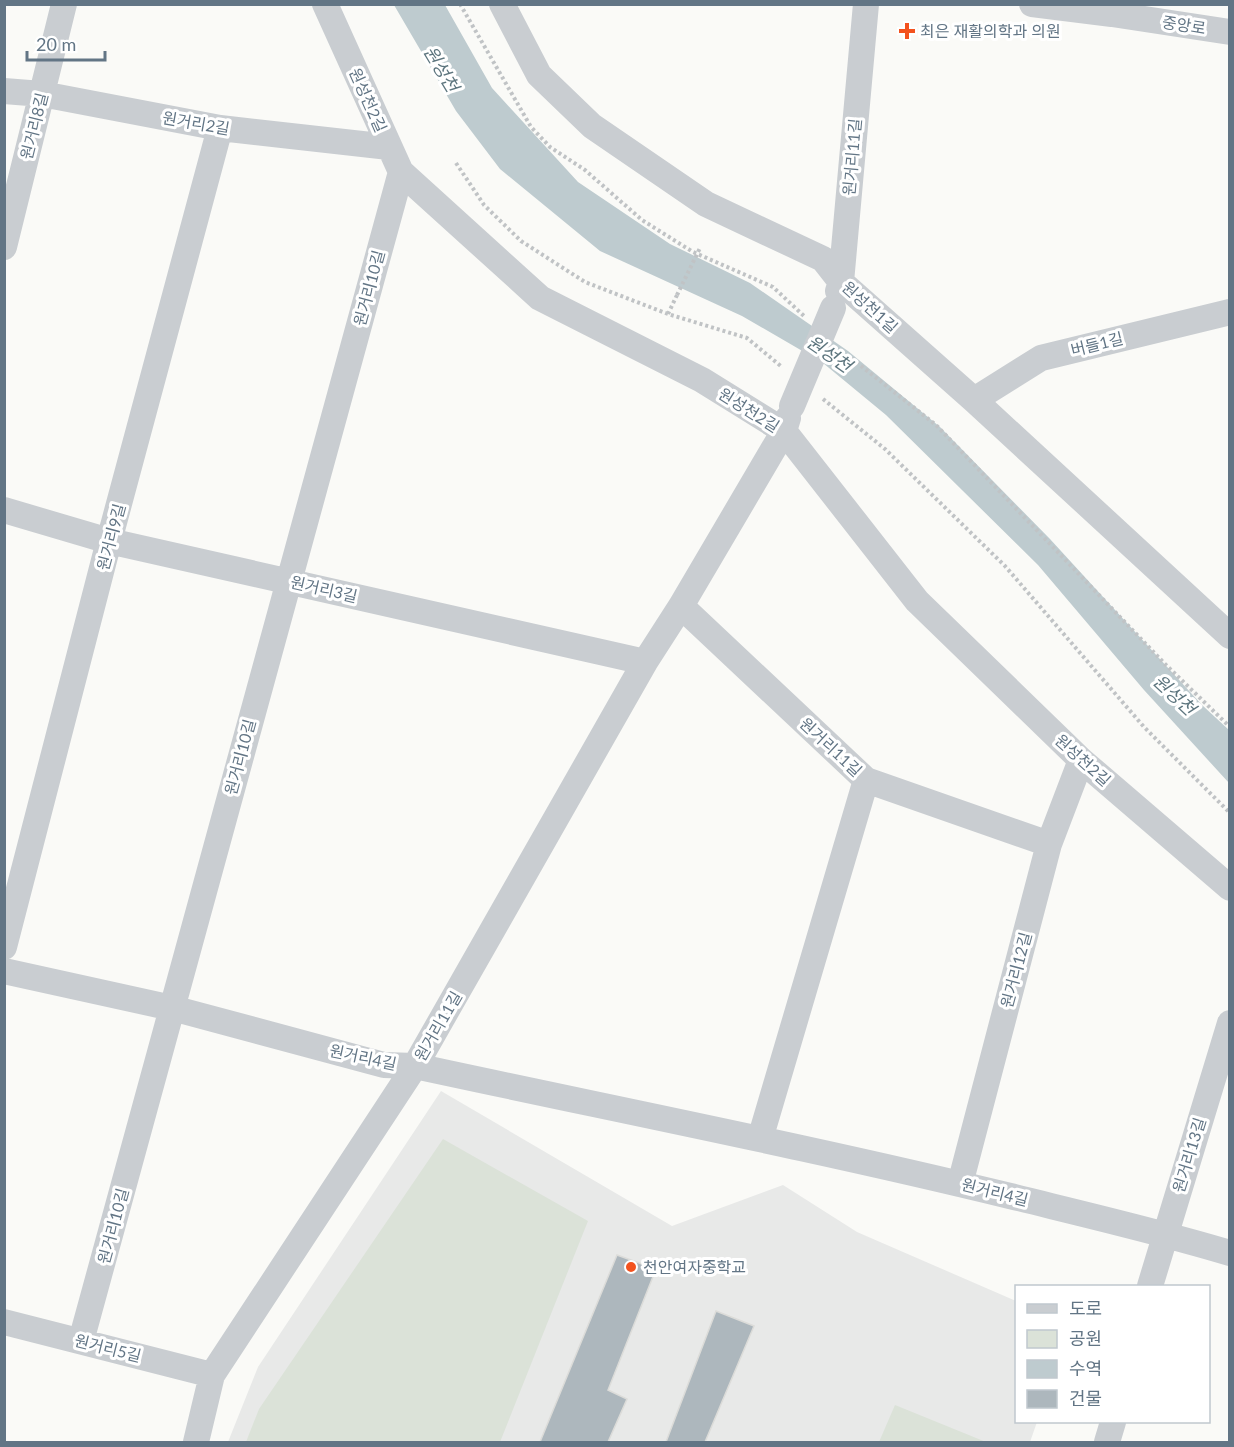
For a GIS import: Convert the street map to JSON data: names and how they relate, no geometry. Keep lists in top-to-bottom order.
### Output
{
  "streets": {
    "street": [
      "중앙로",
      "원성천2길",
      "원거리2길",
      "원거리8길",
      "원거리11길",
      "원거리10길",
      "원성천1길",
      "버들1길",
      "원거리9길",
      "원거리3길",
      "원거리12길",
      "원거리4길",
      "원거리13길",
      "원거리5길"
    ]
  },
  "crossings": [
    ["원성천2길", "원거리2길"],
    ["원성천2길", "원거리11길"],
    ["원성천2길", "원거리10길"],
    ["원성천2길", "원거리12길"],
    ["원거리2길", "원거리8길"],
    ["원거리2길", "원거리9길"],
    ["원거리11길", "원성천1길"],
    ["원거리11길", "원거리3길"],
    ["원거리11길", "원거리12길"],
    ["원거리11길", "원거리4길"],
    ["원거리11길", "원거리5길"],
    ["원거리10길", "원거리3길"],
    ["원거리10길", "원거리4길"],
    ["원거리10길", "원거리5길"],
    ["원성천1길", "버들1길"],
    ["원거리9길", "원거리3길"],
    ["원거리12길", "원거리4길"],
    ["원거리4길", "원거리13길"]
  ],
  "water": ["원성천"],
  "places": {
    "health": ["최은 재활의학과 의원"],
    "other": ["천안여자중학교"]
  },
  "legend": [
    "도로",
    "공원",
    "수역",
    "건물"
  ],
  "scale_bar": "20 m"
}
